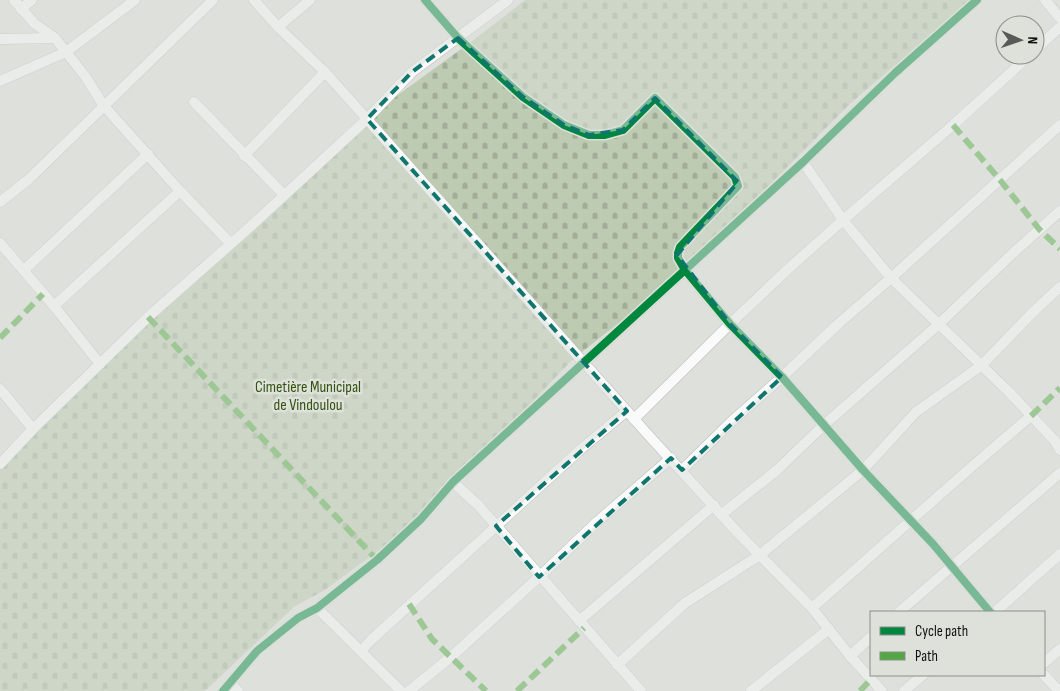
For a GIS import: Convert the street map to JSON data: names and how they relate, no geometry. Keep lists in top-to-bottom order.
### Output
{
  "parks": ["Cimetière Municipal de Vindoulou"],
  "legend": ["Cycle path", "Path"],
  "north": "right"
}
